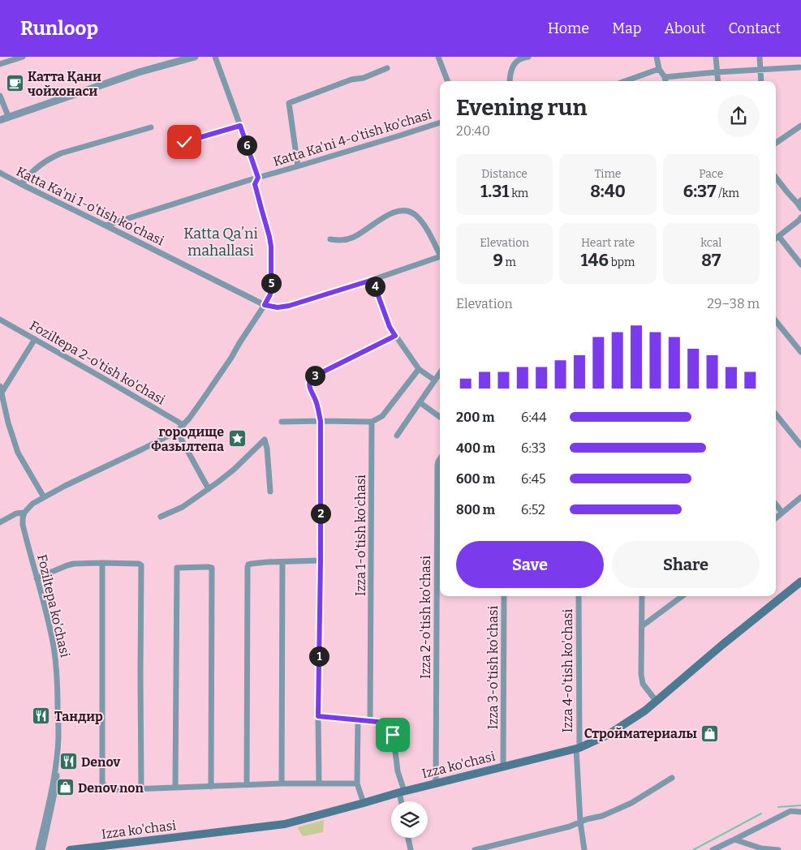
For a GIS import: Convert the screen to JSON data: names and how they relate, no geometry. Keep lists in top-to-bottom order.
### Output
{
  "streets": {
    "main road": ["Izza ko'chasi"],
    "street": [
      "Katta Ka'ni 4-o'tish ko'chasi",
      "Katta Ka'ni 1-o'tish ko'chasi",
      "Foziltepa 2-o'tish ko'chasi",
      "Izza 1-o'tish ko'chasi",
      "Foziltepa ko'chasi",
      "Izza 2-o'tish ko'chasi",
      "Izza 3-o'tish ko'chasi",
      "Izza 4-o'tish ko'chasi"
    ]
  },
  "crossings": [
    ["Katta Ka'ni 4-o'tish ko'chasi", "Katta Ka'ni 1-o'tish ko'chasi"],
    ["Izza 2-o'tish ko'chasi", "Izza ko'chasi"],
    ["Izza 3-o'tish ko'chasi", "Izza ko'chasi"],
    ["Izza 4-o'tish ko'chasi", "Izza ko'chasi"]
  ],
  "districts": ["Katta Qaʼni mahallasi"],
  "places": {
    "cafe": ["Катта Қани чойхонаси"],
    "place": ["городище Фазылтепа"],
    "restaurant": ["Тандир", "Denov"],
    "shop": ["Стройматериалы", "Denov non"]
  },
  "page": {
    "header": "Runloop",
    "nav": [
      "Home",
      "Map",
      "About",
      "Contact"
    ],
    "heading": ["Evening run", "20:40"],
    "pins": [
      "6",
      "5",
      "4",
      "3",
      "2",
      "1"
    ],
    "stats": [
      ["Distance", "1.31 km"],
      ["Time", "8:40"],
      ["Pace", "6:37 /km"],
      ["Elevation", "9 m"],
      ["Heart rate", "146 bpm"],
      ["kcal", "87"]
    ],
    "chart": ["Elevation", "29–38 m"],
    "list": [
      {
        "name": "200 m",
        "note": "6:44"
      },
      {
        "name": "400 m",
        "note": "6:33"
      },
      {
        "name": "600 m",
        "note": "6:45"
      },
      {
        "name": "800 m",
        "note": "6:52"
      }
    ],
    "buttons": ["Save", "Share"]
  }
}
